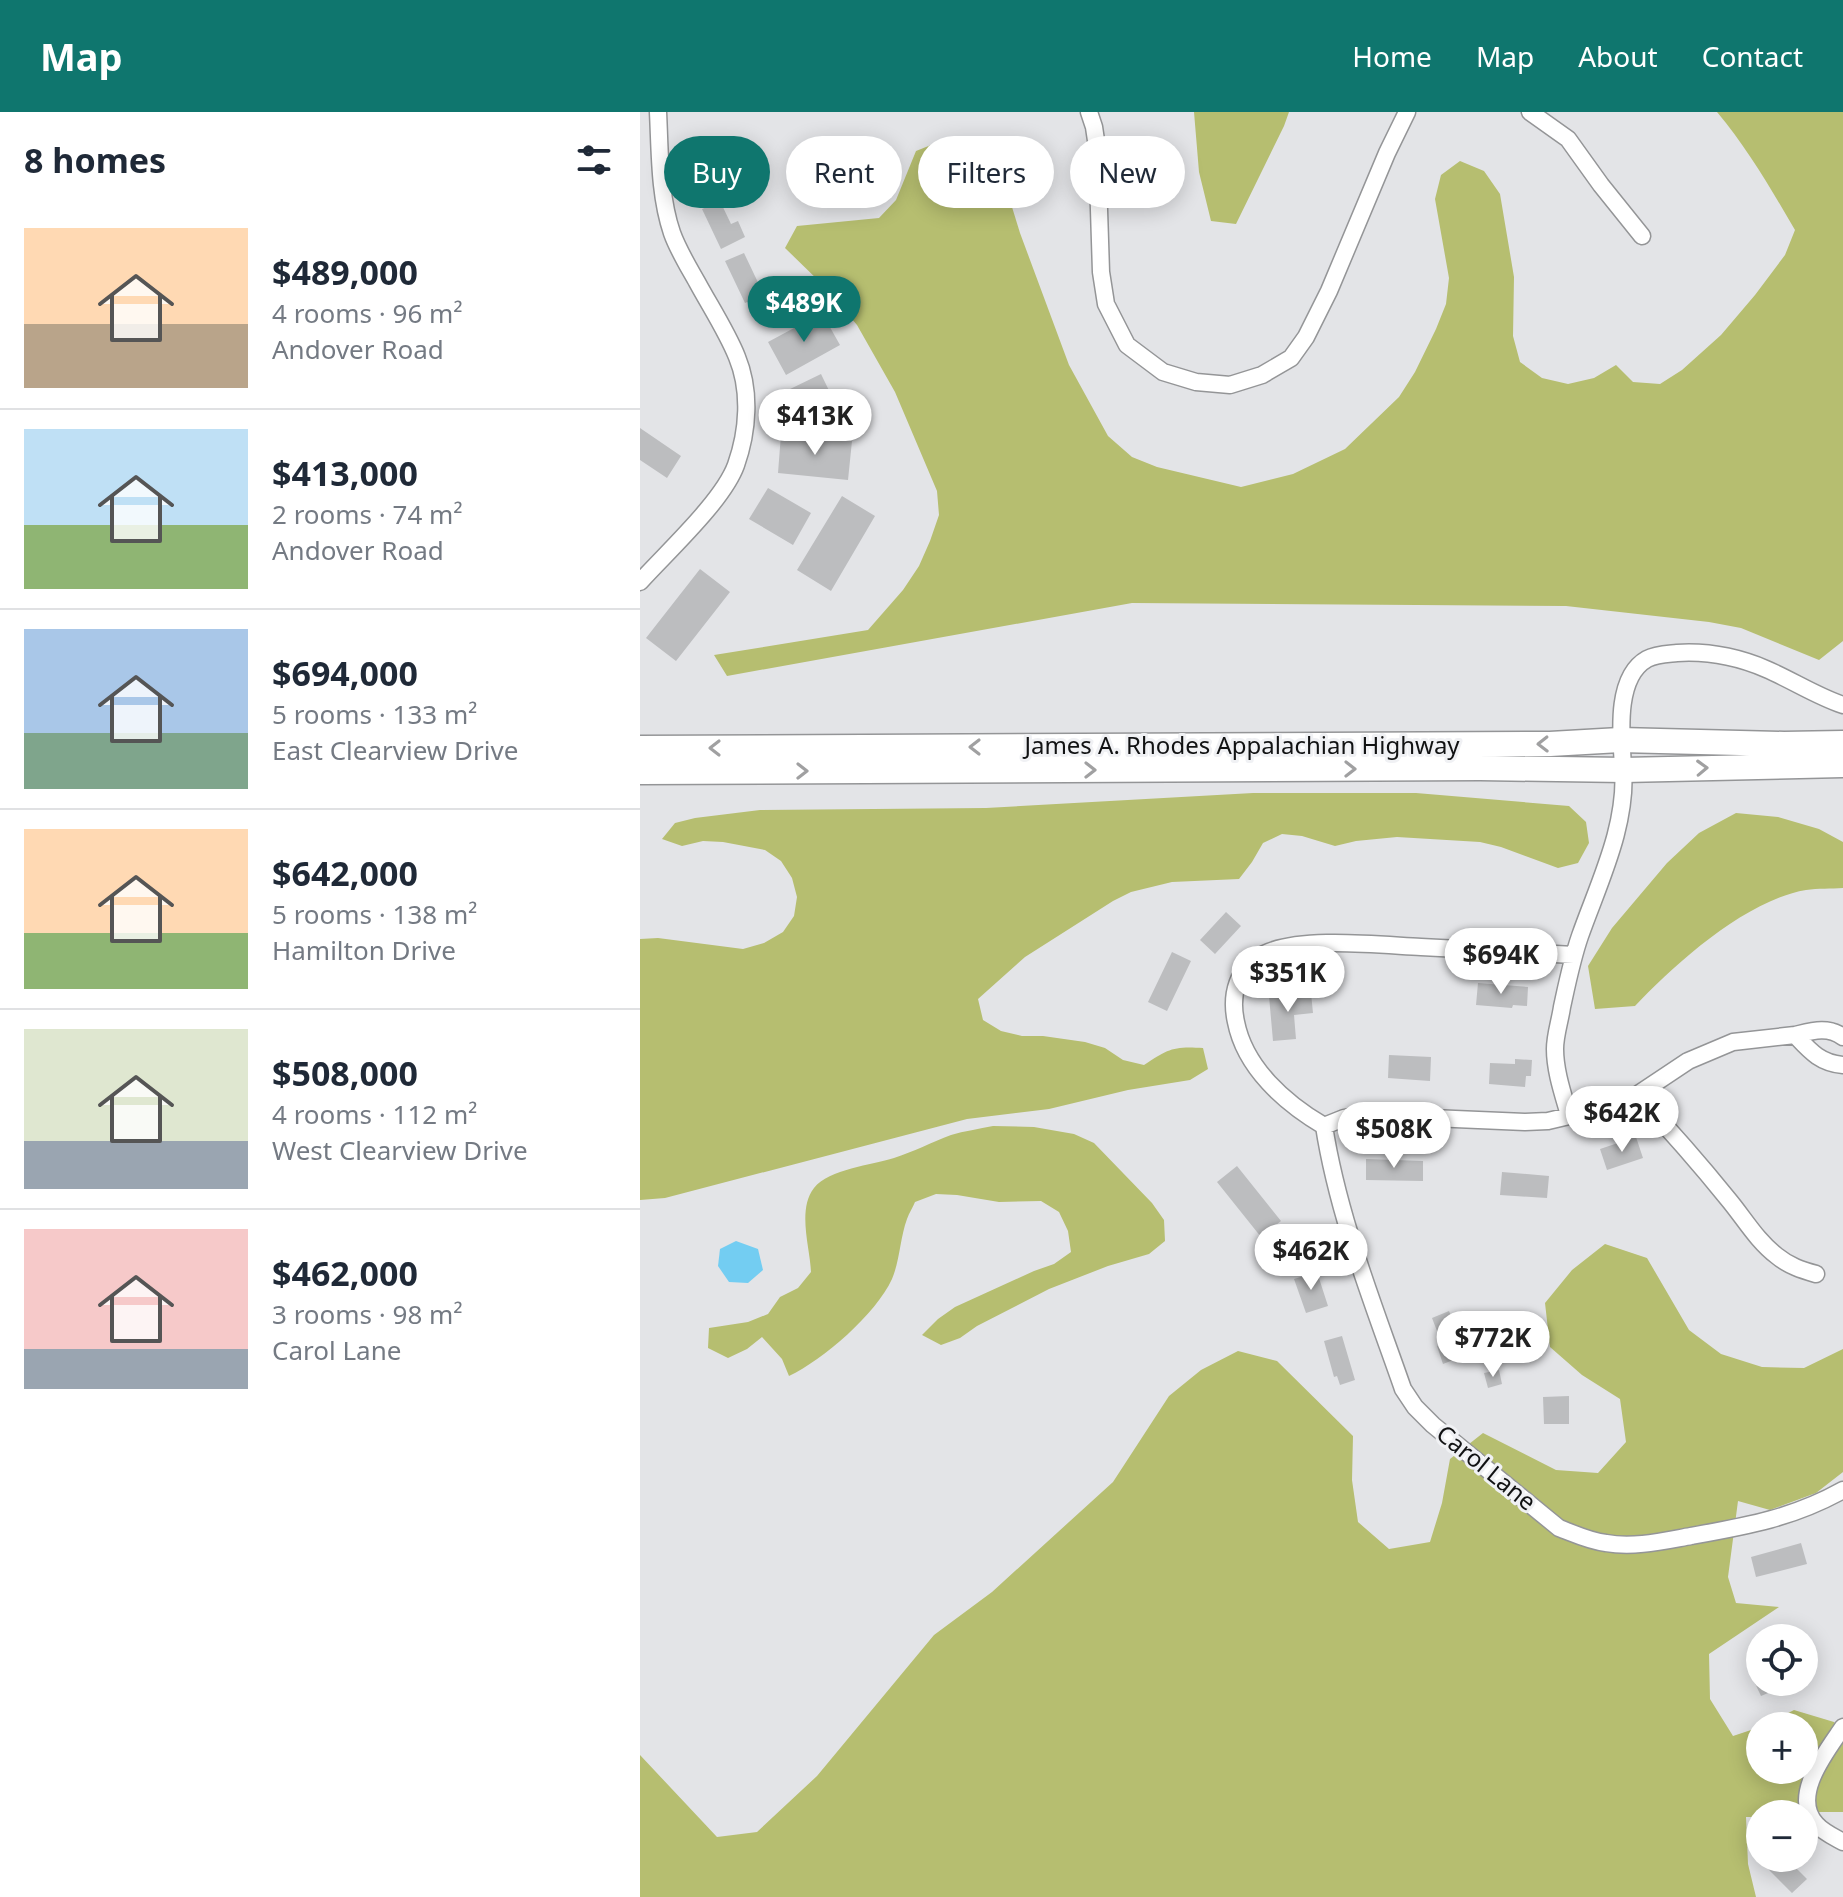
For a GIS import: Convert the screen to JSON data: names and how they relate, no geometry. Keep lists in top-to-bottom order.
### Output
{
  "streets": {
    "highway": ["James A. Rhodes Appalachian Highway"],
    "street": ["Carol Lane"]
  },
  "page": {
    "header": "Map",
    "nav": [
      "Home",
      "Map",
      "About",
      "Contact"
    ],
    "heading": "8 homes",
    "chip": [
      "Buy",
      "Rent",
      "Filters",
      "New"
    ],
    "list": [
      {
        "name": "$489,000",
        "note": "4 rooms · 96 m² · Andover Road"
      },
      {
        "name": "$413,000",
        "note": "2 rooms · 74 m² · Andover Road"
      },
      {
        "name": "$694,000",
        "note": "5 rooms · 133 m² · East Clearview Drive"
      },
      {
        "name": "$642,000",
        "note": "5 rooms · 138 m² · Hamilton Drive"
      },
      {
        "name": "$508,000",
        "note": "4 rooms · 112 m² · West Clearview Drive"
      },
      {
        "name": "$462,000",
        "note": "3 rooms · 98 m² · Carol Lane"
      }
    ],
    "price": [
      "$489K",
      "$413K",
      "$694K",
      "$351K",
      "$642K",
      "$508K",
      "$462K",
      "$772K"
    ],
    "map_buttons": ["+", "−"]
  }
}
